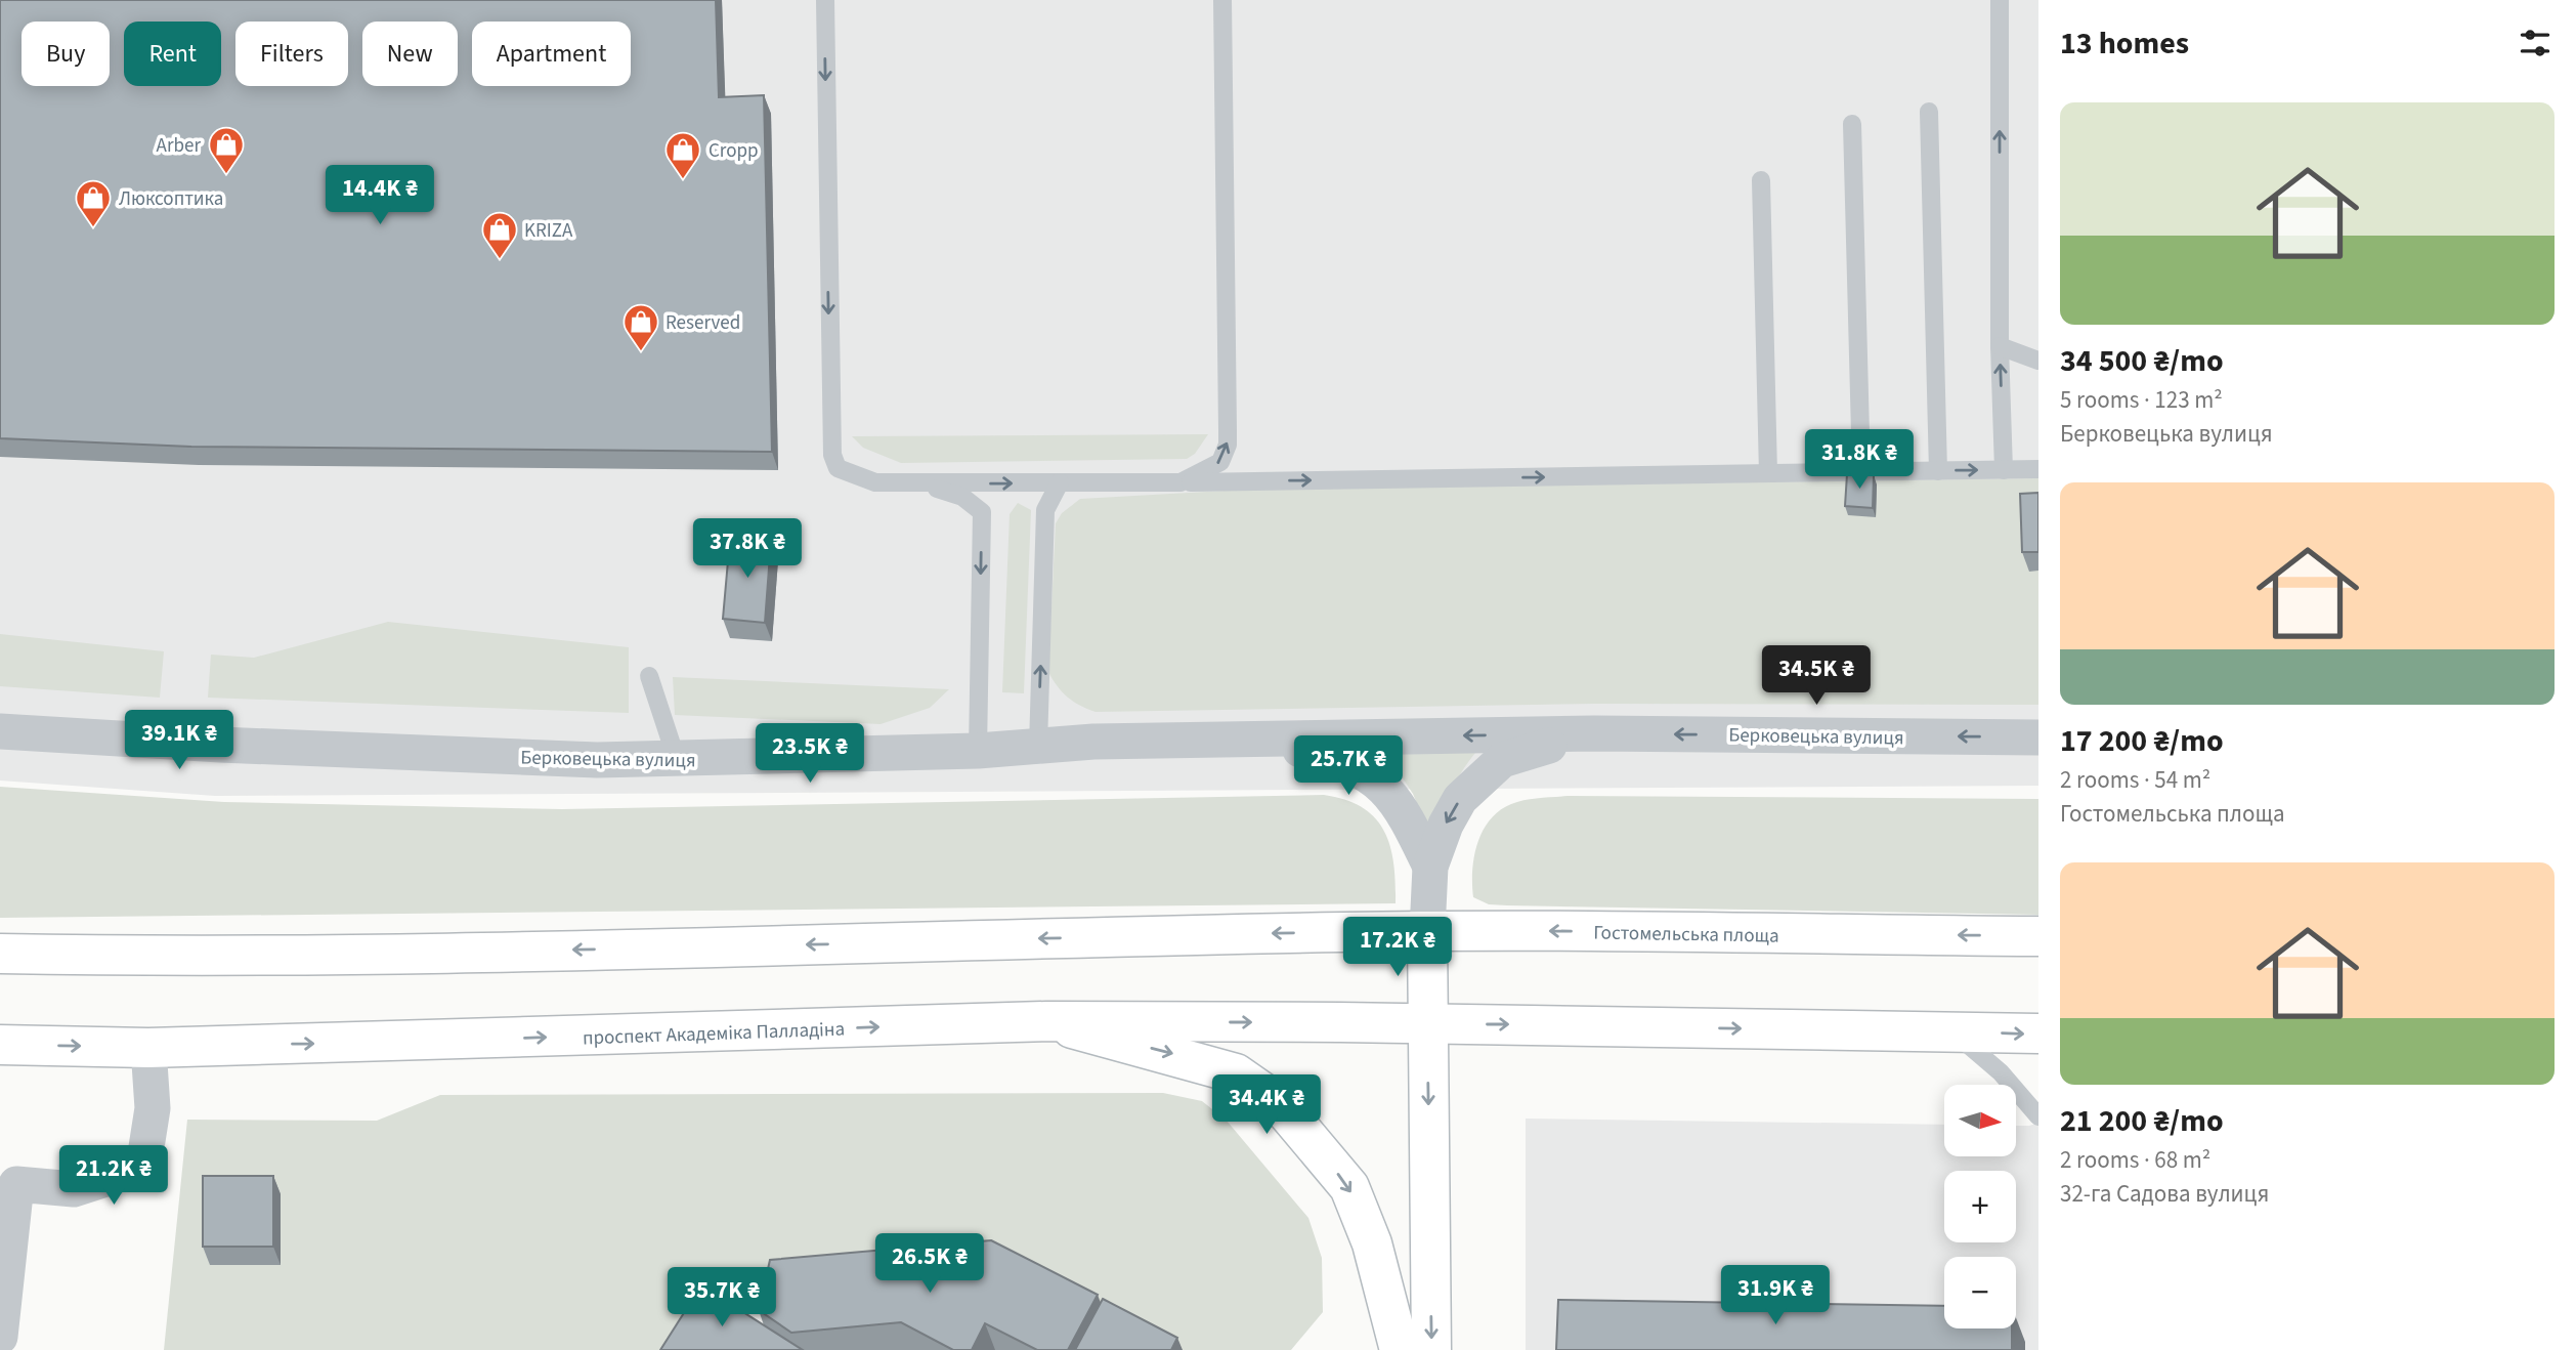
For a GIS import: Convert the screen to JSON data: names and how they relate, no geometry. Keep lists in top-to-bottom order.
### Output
{
  "streets": {
    "main road": ["Гостомельська площа", "проспект Академіка Палладіна"],
    "street": ["Берковецька вулиця"]
  },
  "crossings": [
    ["Берковецька вулиця", "Гостомельська площа"]
  ],
  "one_way": ["Берковецька вулиця"],
  "places": {
    "shop": [
      "Arber",
      "Cropp",
      "Люксоптика",
      "KRIZA",
      "Reserved"
    ]
  },
  "north": "right",
  "page": {
    "heading": "13 homes",
    "chip": [
      "Buy",
      "Rent",
      "Filters",
      "New",
      "Apartment"
    ],
    "list": [
      {
        "name": "34 500 ₴/mo",
        "note": "5 rooms · 123 m² · Берковецька вулиця"
      },
      {
        "name": "17 200 ₴/mo",
        "note": "2 rooms · 54 m² · Гостомельська площа"
      },
      {
        "name": "21 200 ₴/mo",
        "note": "2 rooms · 68 m² · 32-га Садова вулиця"
      }
    ],
    "price": [
      "14.4K ₴",
      "31.8K ₴",
      "37.8K ₴",
      "34.5K ₴",
      "39.1K ₴",
      "23.5K ₴",
      "25.7K ₴",
      "17.2K ₴",
      "34.4K ₴",
      "21.2K ₴",
      "26.5K ₴",
      "31.9K ₴",
      "35.7K ₴"
    ],
    "map_buttons": ["+", "−"]
  }
}
